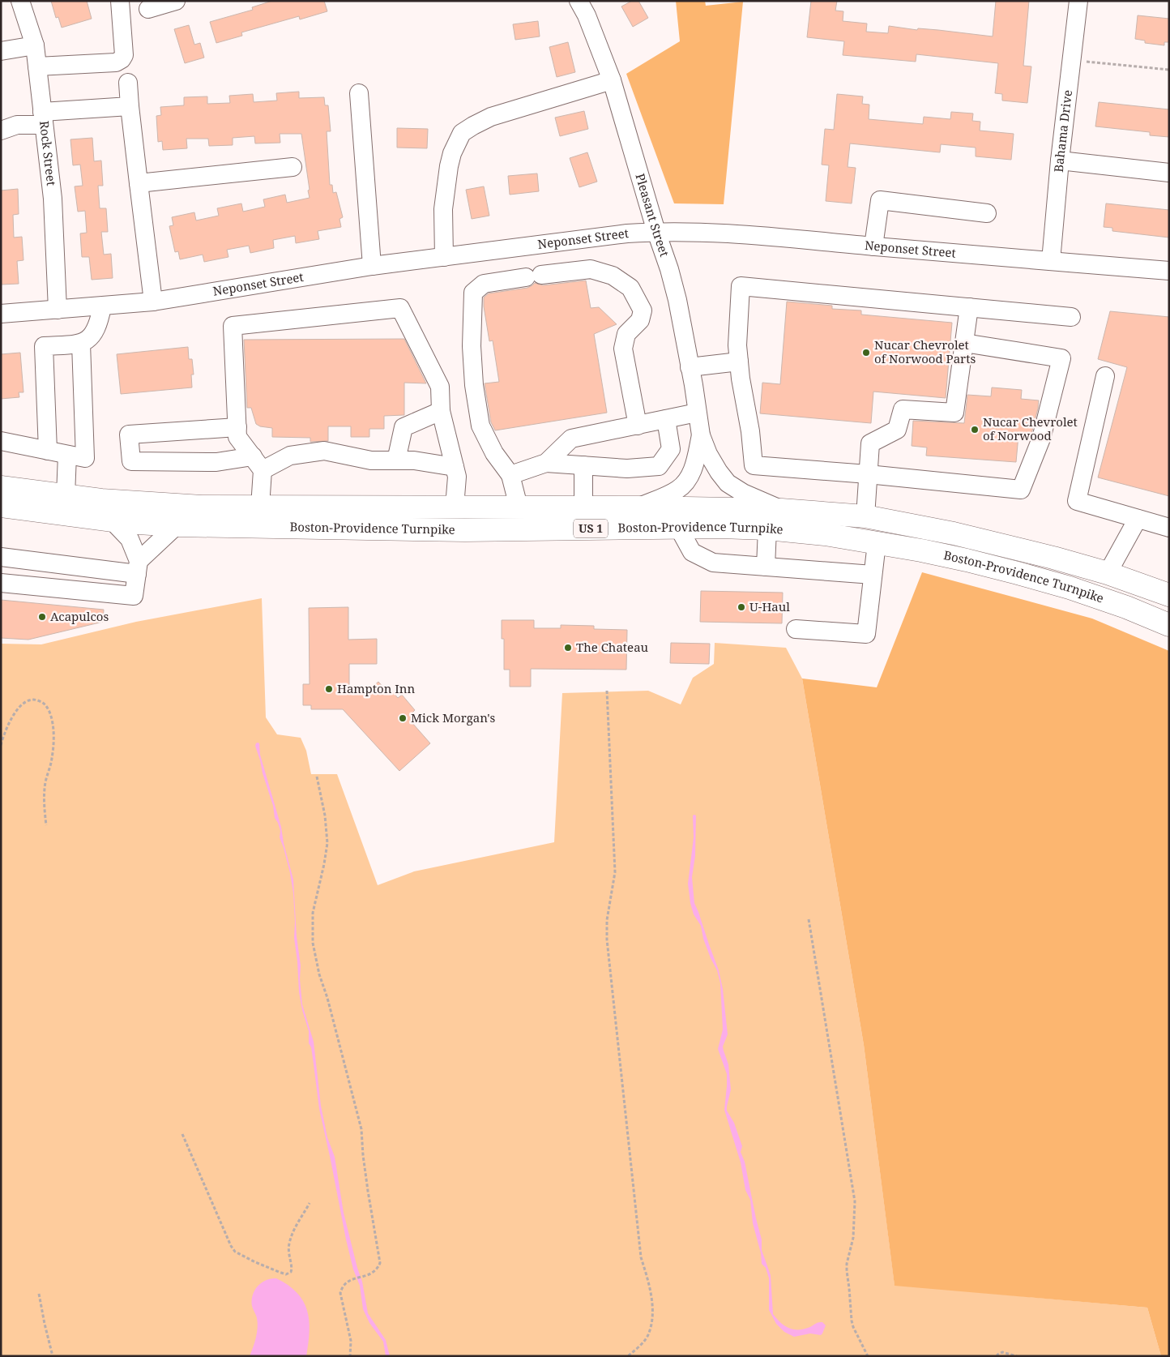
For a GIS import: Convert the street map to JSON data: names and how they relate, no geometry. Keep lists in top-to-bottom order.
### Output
{
  "streets": {
    "main road": ["Boston-Providence Turnpike", "US 1"],
    "street": [
      "Bahama Drive",
      "Rock Street",
      "Pleasant Street",
      "Neponset Street"
    ]
  },
  "crossings": [
    ["Bahama Drive", "Neponset Street"],
    ["Rock Street", "Neponset Street"],
    ["Pleasant Street", "Neponset Street"],
    ["Pleasant Street", "Boston-Providence Turnpike"]
  ],
  "places": [
    "Nucar Chevrolet of Norwood Parts",
    "Nucar Chevrolet of Norwood",
    "U-Haul",
    "Acapulcos",
    "The Chateau",
    "Hampton Inn",
    "Mick Morgan's"
  ]
}
